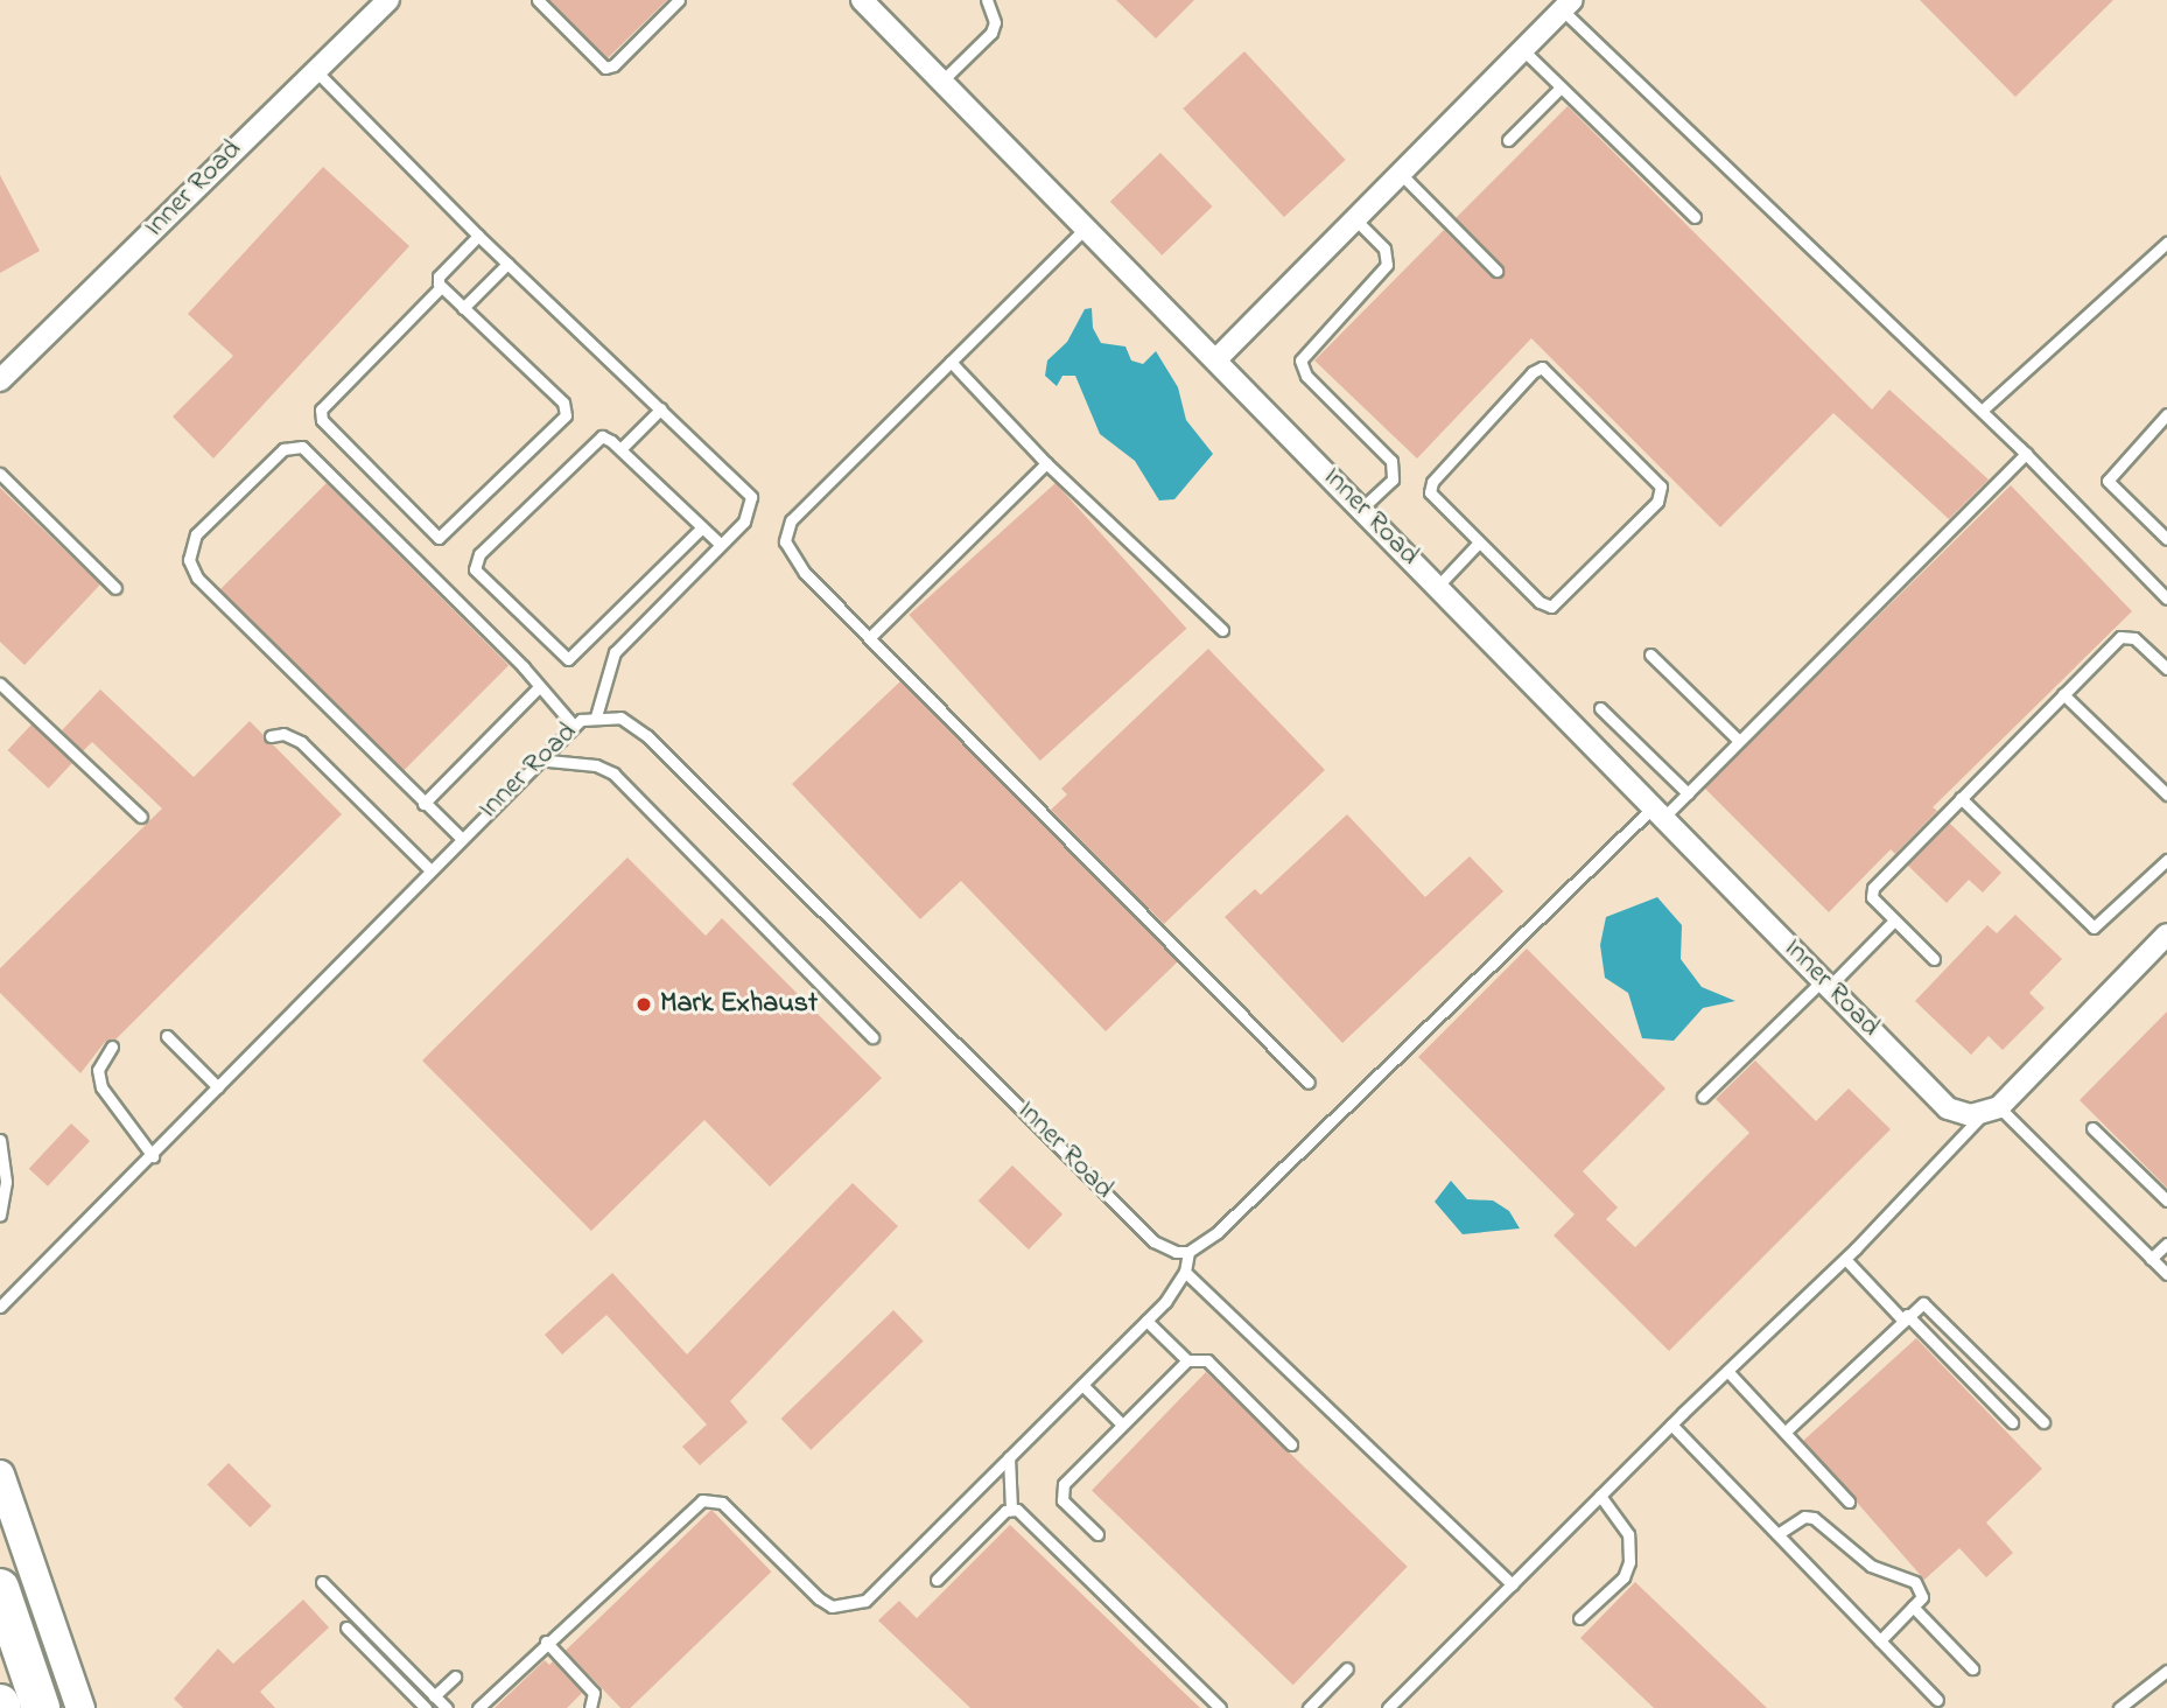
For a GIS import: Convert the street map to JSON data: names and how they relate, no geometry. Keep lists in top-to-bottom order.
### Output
{
  "streets": {
    "street": ["Inner Road"]
  },
  "places": ["Mark Exhaust"]
}
